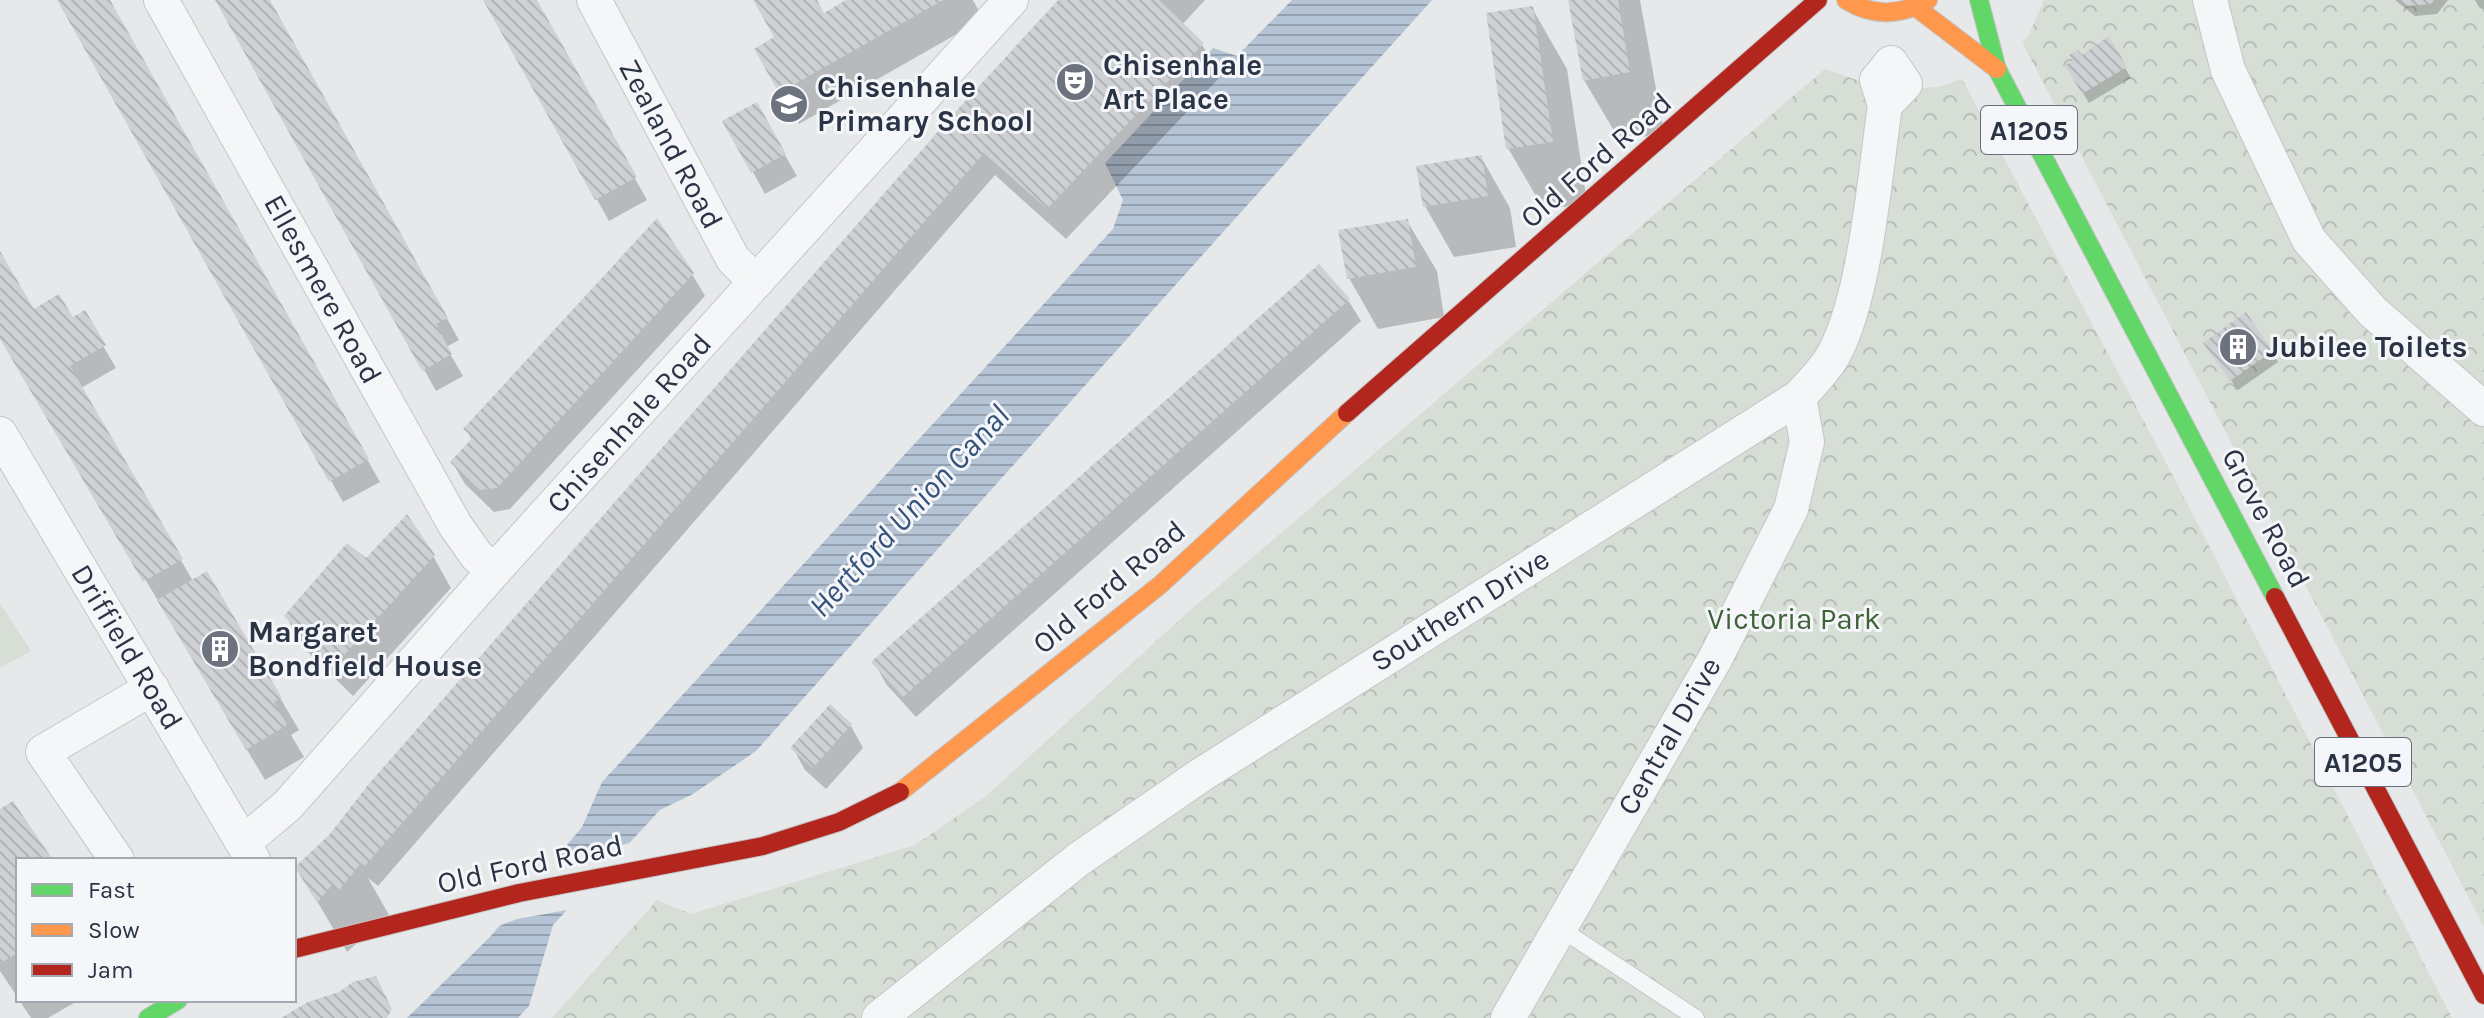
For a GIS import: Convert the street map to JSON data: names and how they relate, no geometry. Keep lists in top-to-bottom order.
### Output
{
  "streets": {
    "main road": ["A1205", "Old Ford Road", "Grove Road"],
    "street": [
      "Zealand Road",
      "Ellesmere Road",
      "Chisenhale Road",
      "Southern Drive",
      "Driffield Road",
      "Central Drive"
    ]
  },
  "crossings": [
    ["Zealand Road", "Chisenhale Road"],
    ["Ellesmere Road", "Chisenhale Road"],
    ["Chisenhale Road", "Driffield Road"],
    ["Southern Drive", "Central Drive"]
  ],
  "water": ["Hertford Union Canal"],
  "parks": ["Victoria Park"],
  "places": {
    "theatre": ["Chisenhale Art Place"],
    "school or university": ["Chisenhale Primary School"],
    "building": ["Jubilee Toilets", "Margaret Bondfield House"]
  },
  "legend": ["Fast", "Slow", "Jam"]
}
